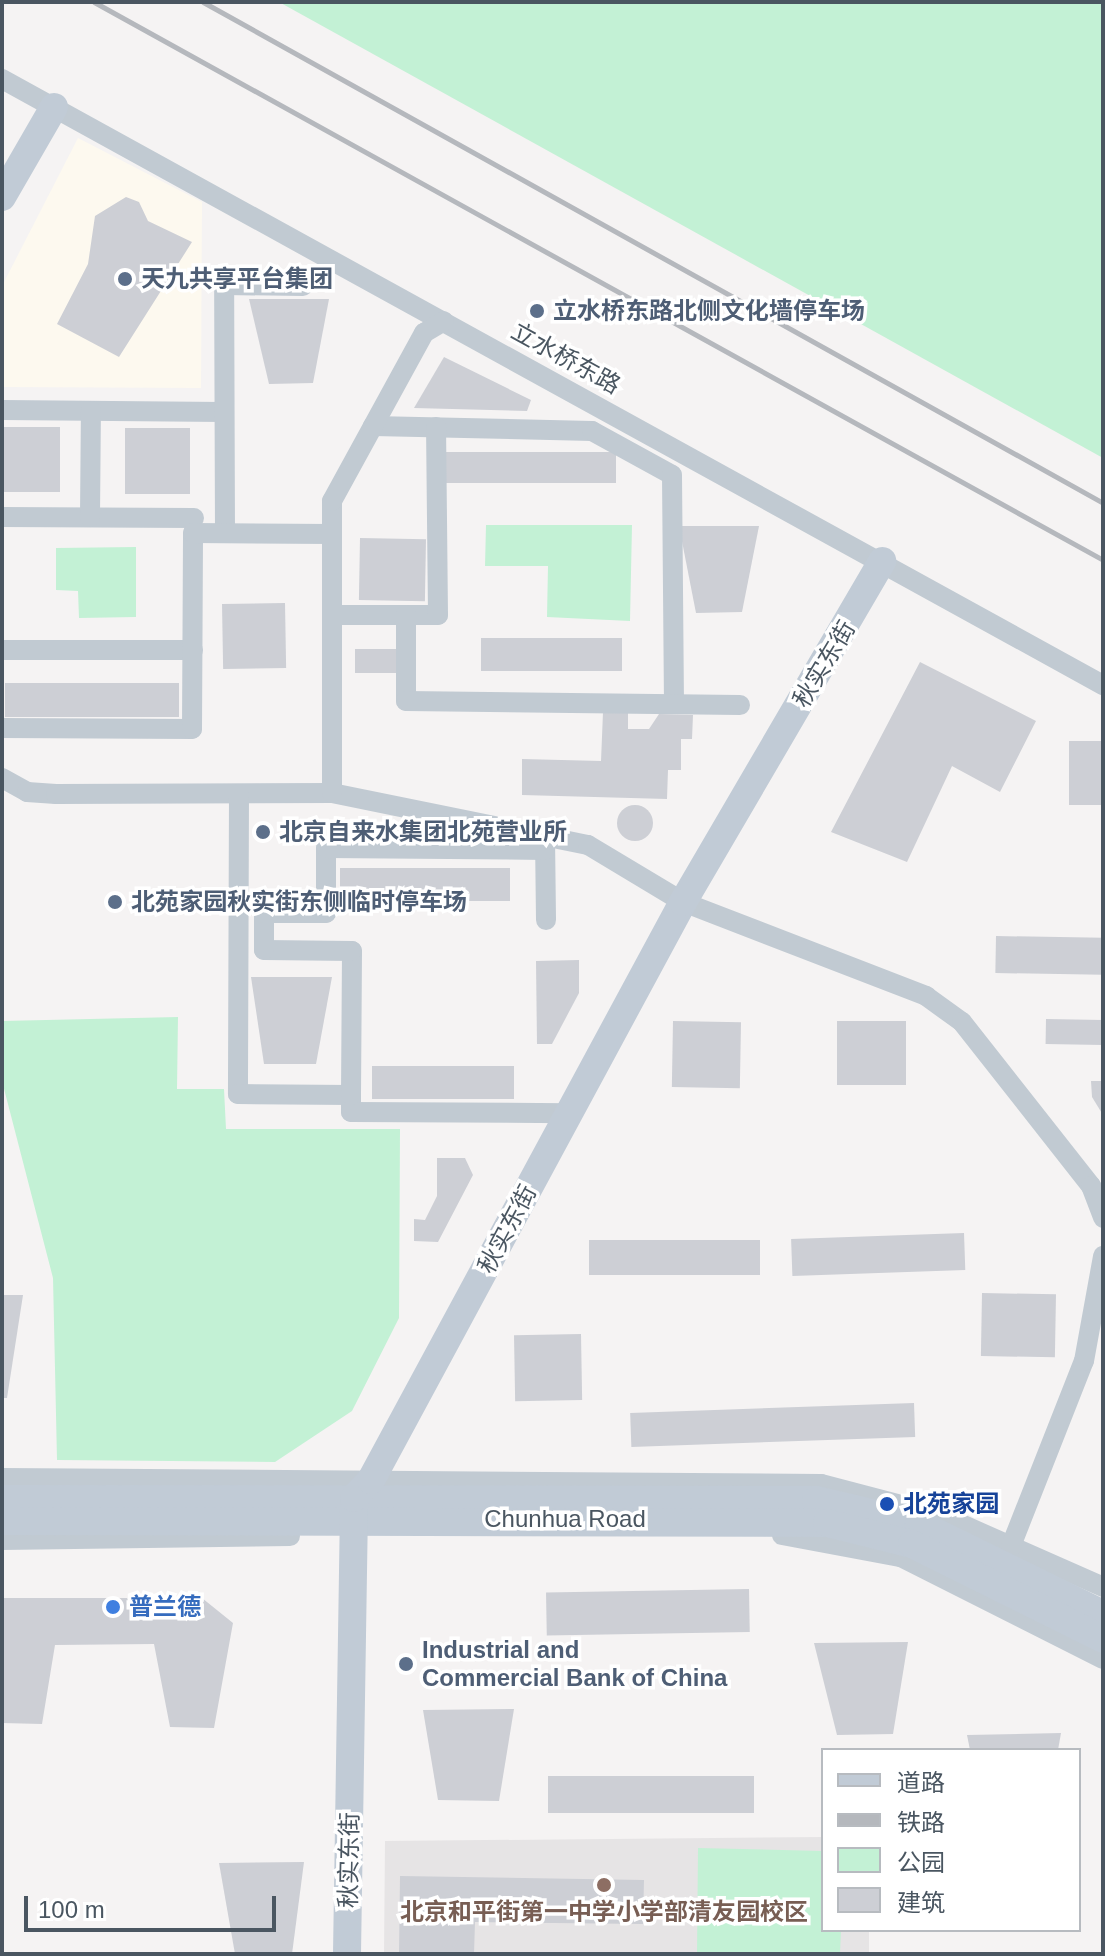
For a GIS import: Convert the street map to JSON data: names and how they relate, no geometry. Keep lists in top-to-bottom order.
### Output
{
  "streets": {
    "street": ["立水桥东路", "秋实东街", "Chunhua Road"]
  },
  "crossings": [
    ["立水桥东路", "秋实东街"],
    ["秋实东街", "Chunhua Road"]
  ],
  "places": [
    "天九共享平台集团",
    "立水桥东路北侧文化墙停车场",
    "北京自来水集团北苑营业所",
    "北苑家园秋实街东侧临时停车场",
    "北苑家园",
    "普兰德",
    "Industrial and Commercial Bank of China",
    "北京和平街第一中学小学部清友园校区"
  ],
  "legend": [
    "道路",
    "铁路",
    "公园",
    "建筑"
  ],
  "scale_bar": "100 m"
}
